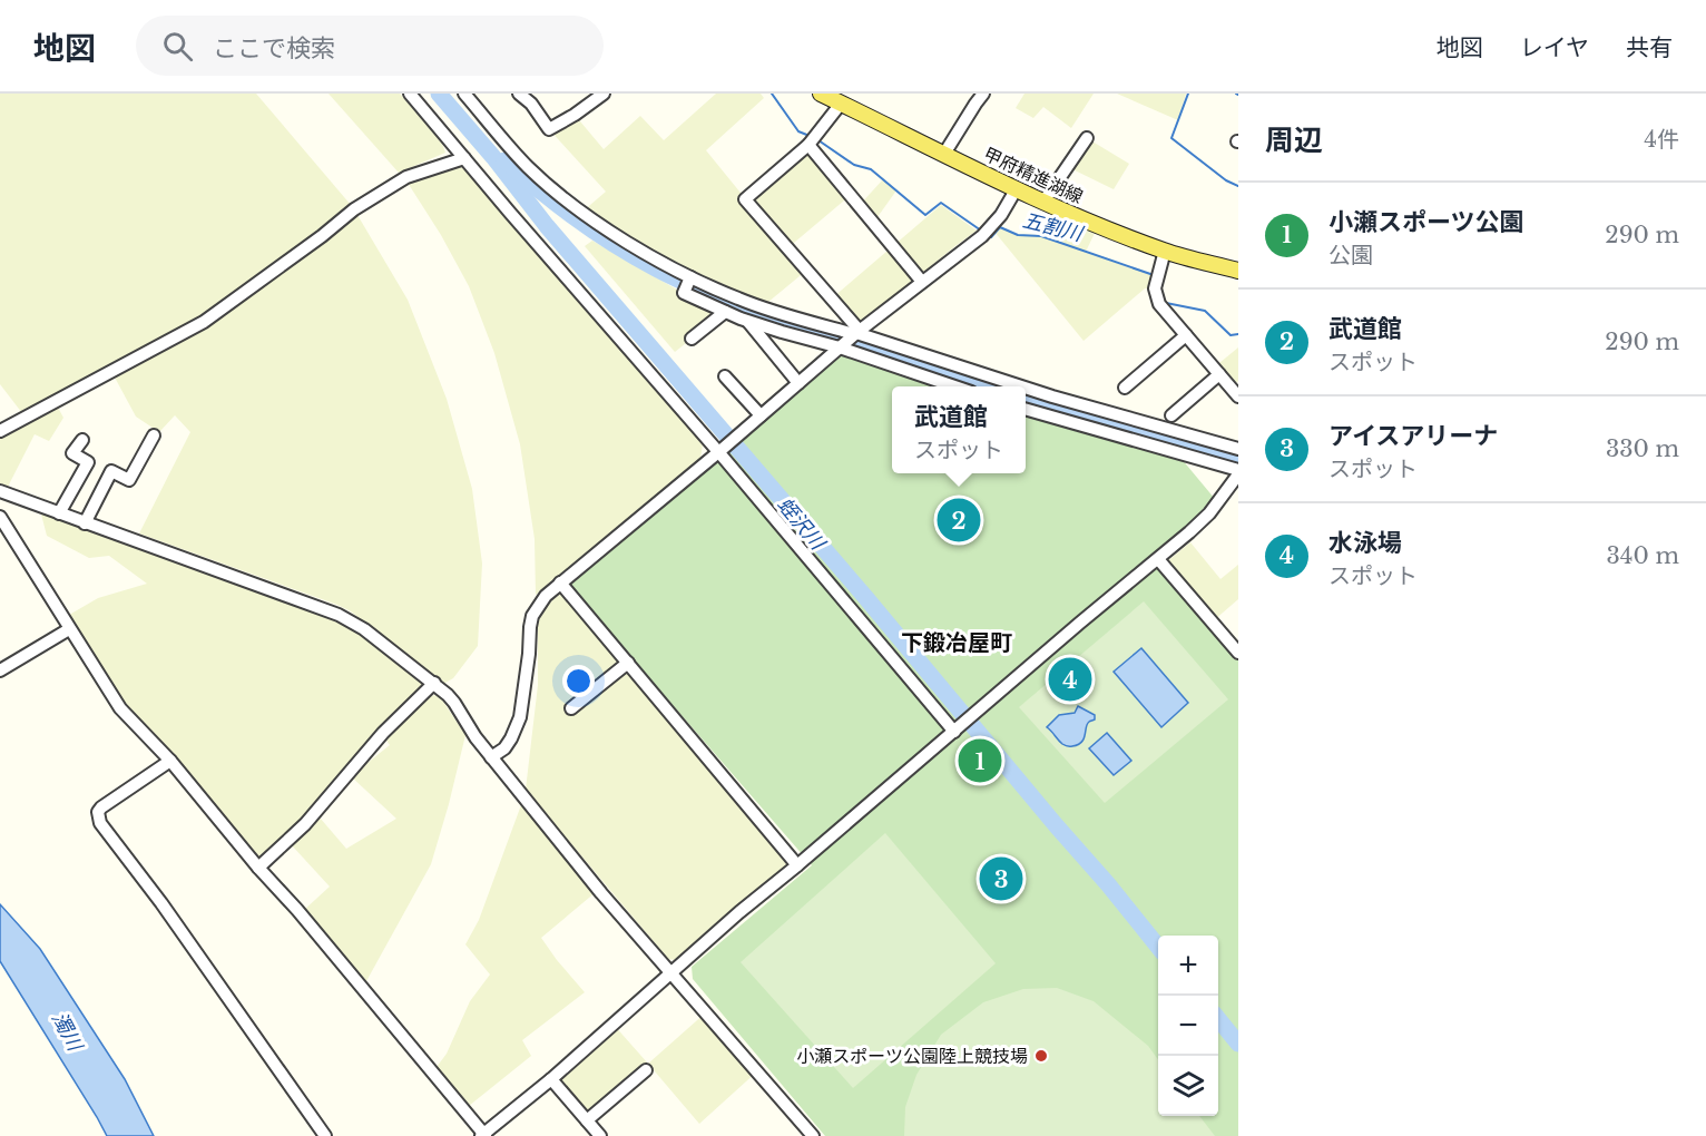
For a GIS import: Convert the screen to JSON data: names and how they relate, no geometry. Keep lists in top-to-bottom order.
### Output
{
  "streets": {
    "main road": ["甲府精進湖線"]
  },
  "districts": ["下鍛冶屋町"],
  "water": ["五割川", "蛭沢川", "濁川"],
  "places": ["小瀬スポーツ公園陸上競技場"],
  "page": {
    "header": "地図",
    "search": "ここで検索",
    "nav": ["地図", "レイヤ", "共有"],
    "heading": ["周辺", "4件"],
    "list": [
      {
        "mark": "1",
        "name": "小瀬スポーツ公園",
        "note": "公園",
        "value": "290 m"
      },
      {
        "mark": "2",
        "name": "武道館",
        "note": "スポット",
        "value": "290 m"
      },
      {
        "mark": "3",
        "name": "アイスアリーナ",
        "note": "スポット",
        "value": "330 m"
      },
      {
        "mark": "4",
        "name": "水泳場",
        "note": "スポット",
        "value": "340 m"
      }
    ],
    "popup": ["武道館", "スポット"],
    "pins": [
      "2",
      "4",
      "1",
      "3"
    ],
    "map_buttons": ["+", "−"]
  }
}
